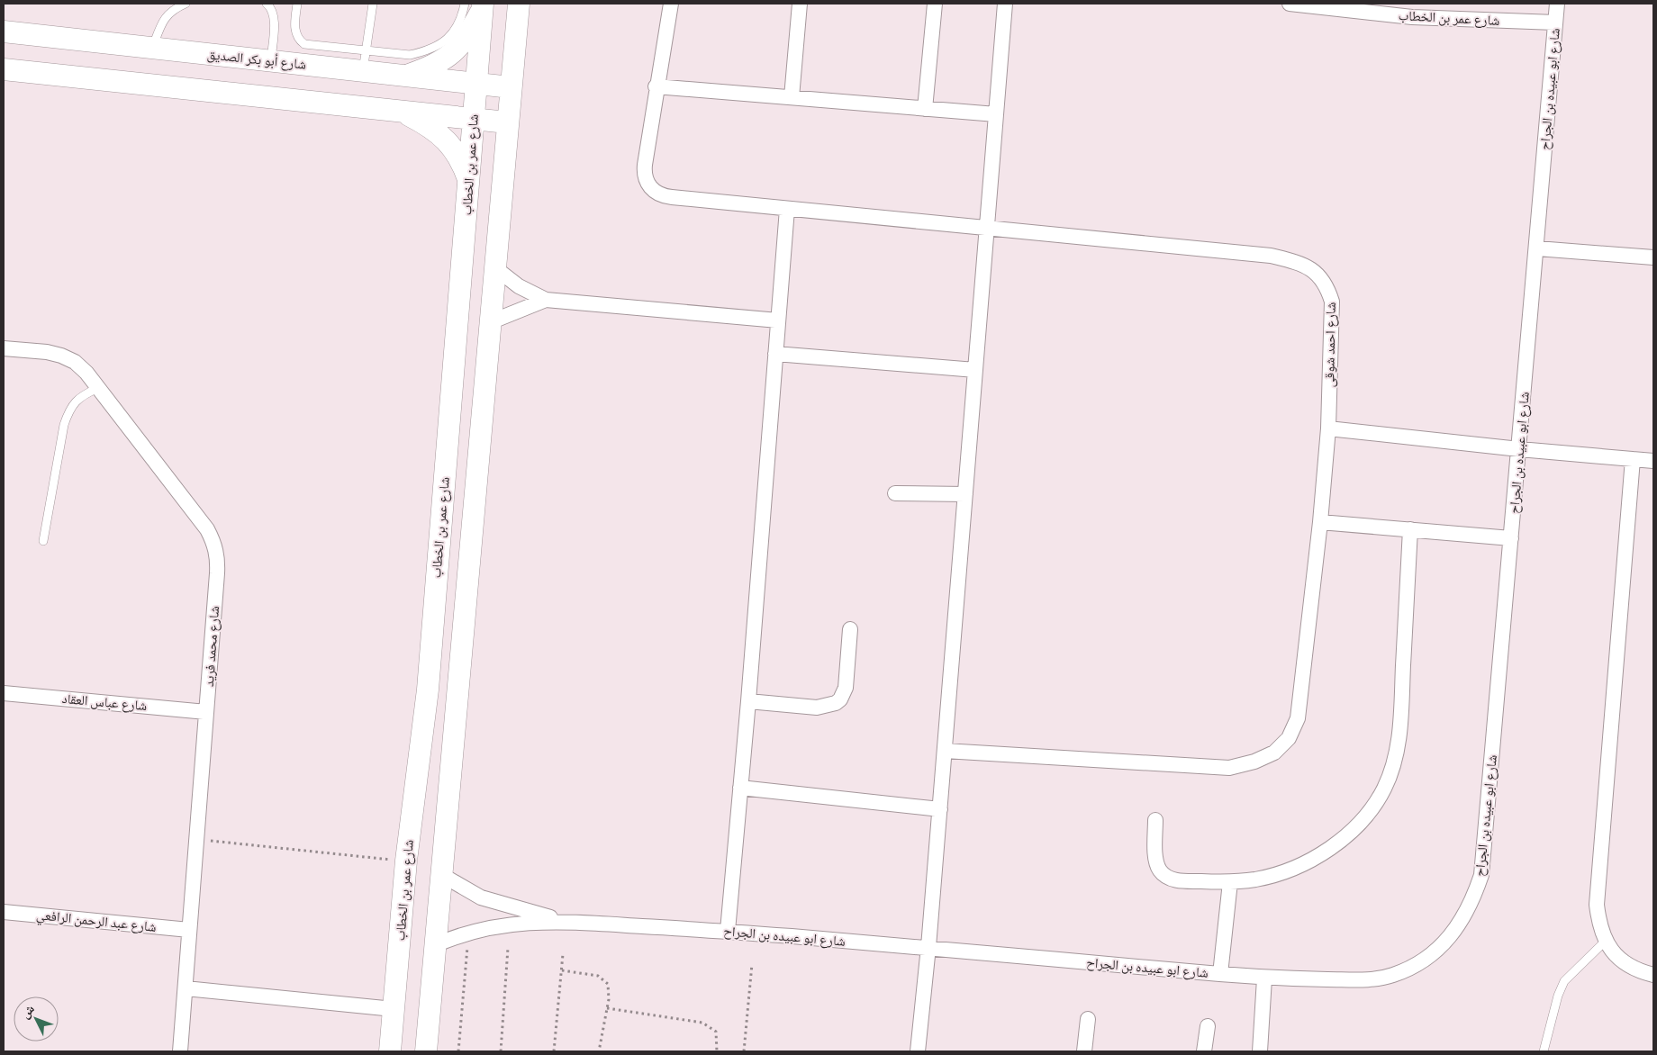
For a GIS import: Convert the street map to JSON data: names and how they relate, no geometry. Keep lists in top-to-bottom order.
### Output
{
  "streets": {
    "street": [
      "شارع عمر بن الخطاب",
      "شارع أبو بكر الصديق",
      "شارع ابو عبيده بن الجراح",
      "شارع احمد شوقى",
      "شارع محمد فريد",
      "شارع عباس العقاد",
      "شارع عبد الرحمن الرافعي"
    ]
  },
  "crossings": [
    ["شارع عمر بن الخطاب", "شارع أبو بكر الصديق"],
    ["شارع عمر بن الخطاب", "شارع ابو عبيده بن الجراح"],
    ["شارع محمد فريد", "شارع عباس العقاد"],
    ["شارع محمد فريد", "شارع عبد الرحمن الرافعي"]
  ],
  "north": "top left"
}
